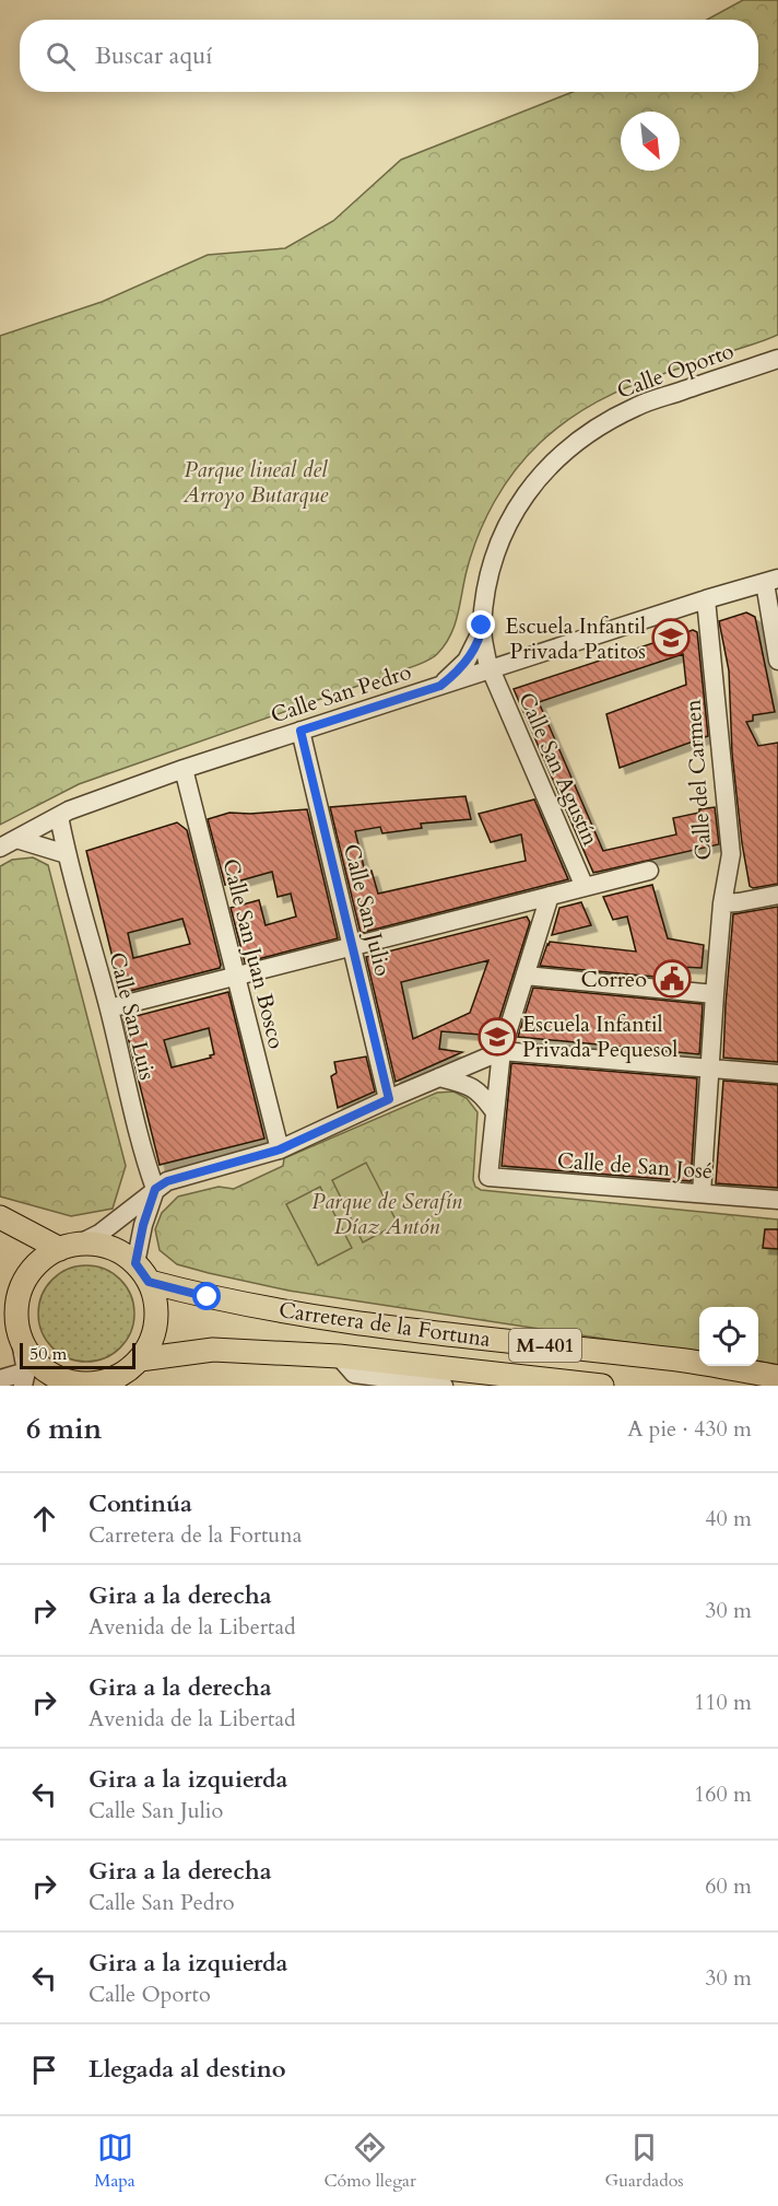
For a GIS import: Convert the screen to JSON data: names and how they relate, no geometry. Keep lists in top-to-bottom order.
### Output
{
  "streets": {
    "main road": ["Carretera de la Fortuna", "M-401"],
    "street": [
      "Calle Oporto",
      "Calle San Pedro",
      "Calle San Agustín",
      "Calle del Carmen",
      "Calle San Julio",
      "Calle San Juan Bosco",
      "Calle San Luis",
      "Calle de San José"
    ]
  },
  "crossings": [
    ["Calle Oporto", "Calle San Pedro"],
    ["Calle Oporto", "Calle San Agustín"],
    ["Calle San Pedro", "Calle San Agustín"],
    ["Calle San Pedro", "Calle del Carmen"],
    ["Calle San Pedro", "Calle San Julio"],
    ["Calle San Pedro", "Calle San Juan Bosco"],
    ["Calle San Pedro", "Calle San Luis"],
    ["Calle del Carmen", "Calle de San José"]
  ],
  "parks": ["Parque lineal del Arroyo Butarque", "Parque de Serafín Díaz Antón"],
  "places": {
    "school or university": ["Escuela Infantil Privada Patitos", "Escuela Infantil Privada Pequesol"],
    "public building": ["Correo"]
  },
  "scale_bar": "50 m",
  "north": "bottom right",
  "page": {
    "search": "Buscar aquí",
    "scale": "50 m",
    "heading": ["6 min", "A pie · 430 m"],
    "list": [
      ["Continúa", "Carretera de la Fortuna", "40 m"],
      ["Gira a la derecha", "Avenida de la Libertad", "30 m"],
      ["Gira a la derecha", "Avenida de la Libertad", "110 m"],
      ["Gira a la izquierda", "Calle San Julio", "160 m"],
      ["Gira a la derecha", "Calle San Pedro", "60 m"],
      ["Gira a la izquierda", "Calle Oporto", "30 m"],
      "Llegada al destino"
    ],
    "nav": ["Mapa", "Cómo llegar", "Guardados"]
  }
}
